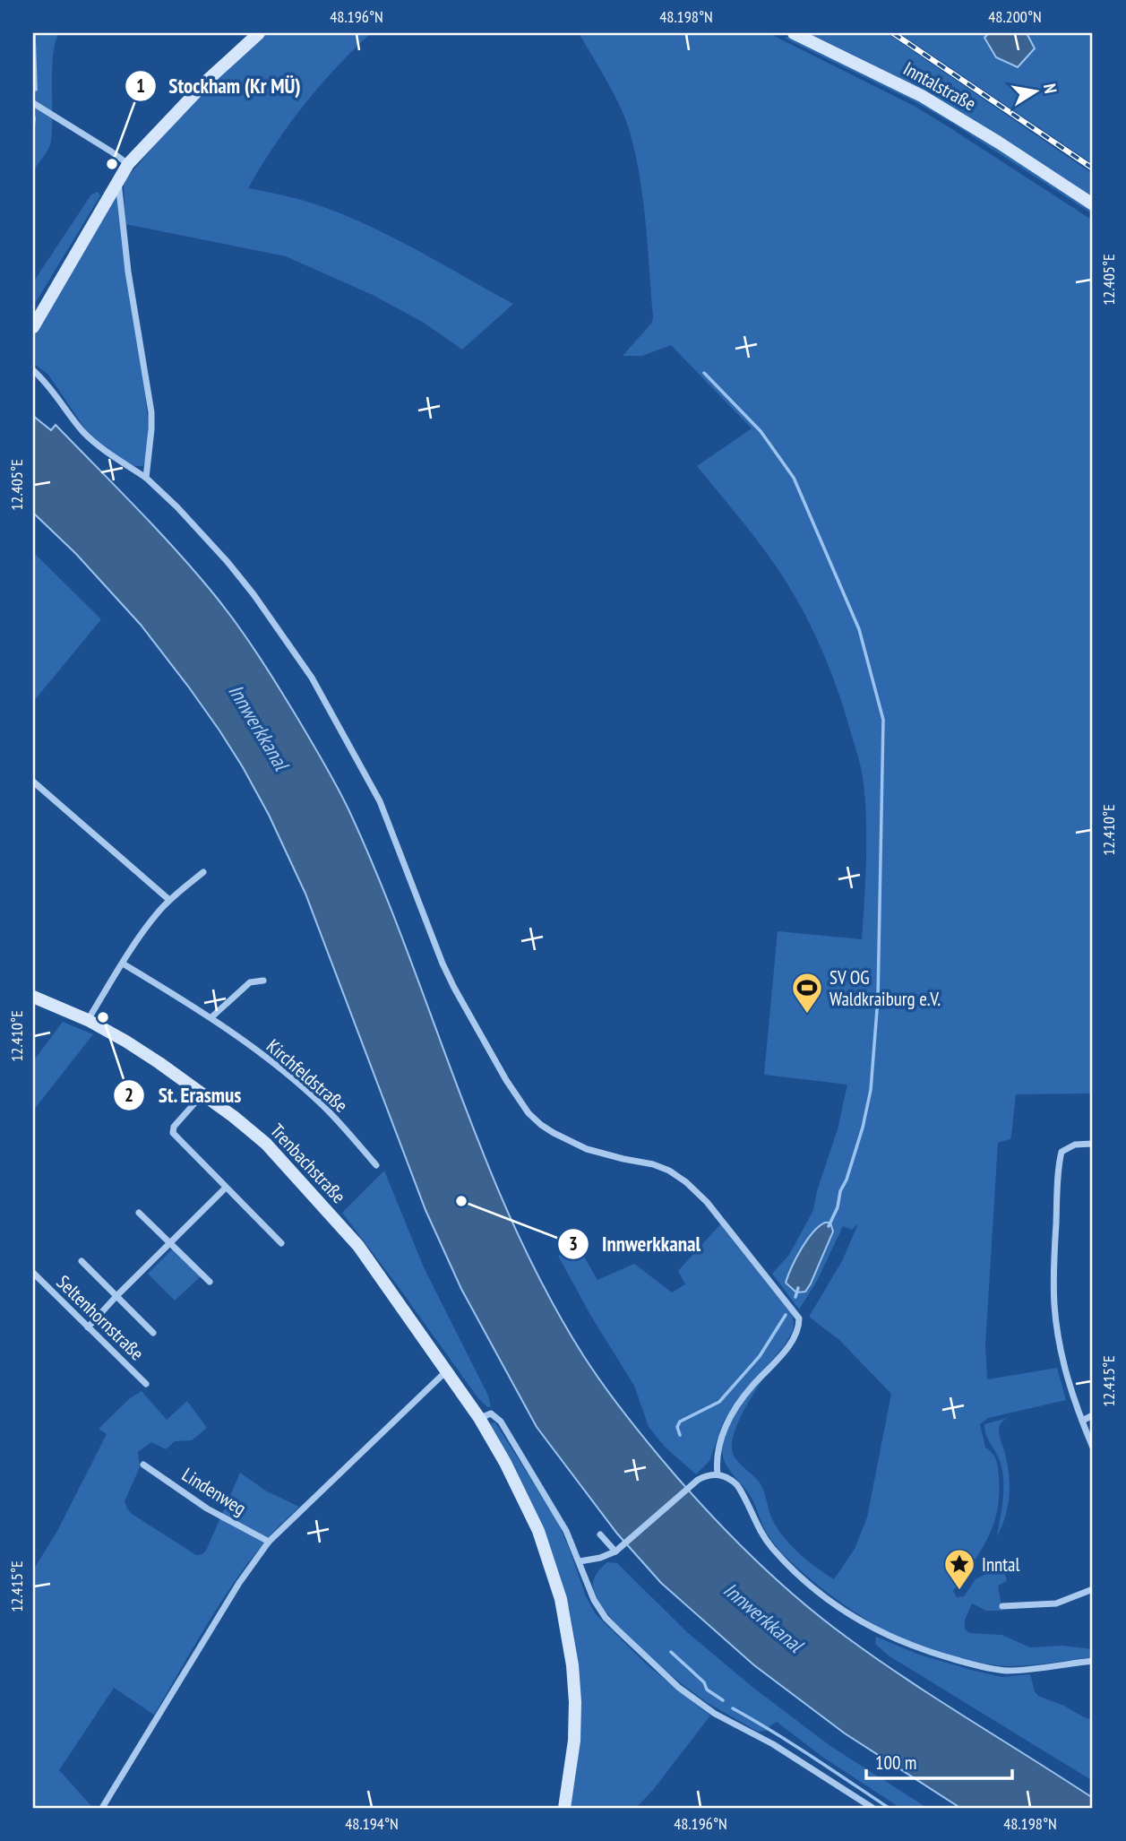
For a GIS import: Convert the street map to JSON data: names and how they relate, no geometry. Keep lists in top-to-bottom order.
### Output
{
  "streets": {
    "street": [
      "Inntalstraße",
      "Kirchfeldstraße",
      "Trenbachstraße",
      "Seltenhornstraße",
      "Lindenweg"
    ]
  },
  "water": ["Innwerkkanal"],
  "places": {
    "other": ["Stockham (Kr MÜ)", "St. Erasmus", "Innwerkkanal"],
    "sports": ["SV OG Waldkraiburg e.V."],
    "place": ["Inntal"]
  },
  "scale_bar": "100 m",
  "north": "right",
  "coordinates": [
    "48.196°N",
    "48.198°N",
    "48.200°N",
    "12.405°E",
    "12.410°E",
    "12.415°E",
    "48.194°N"
  ]
}
